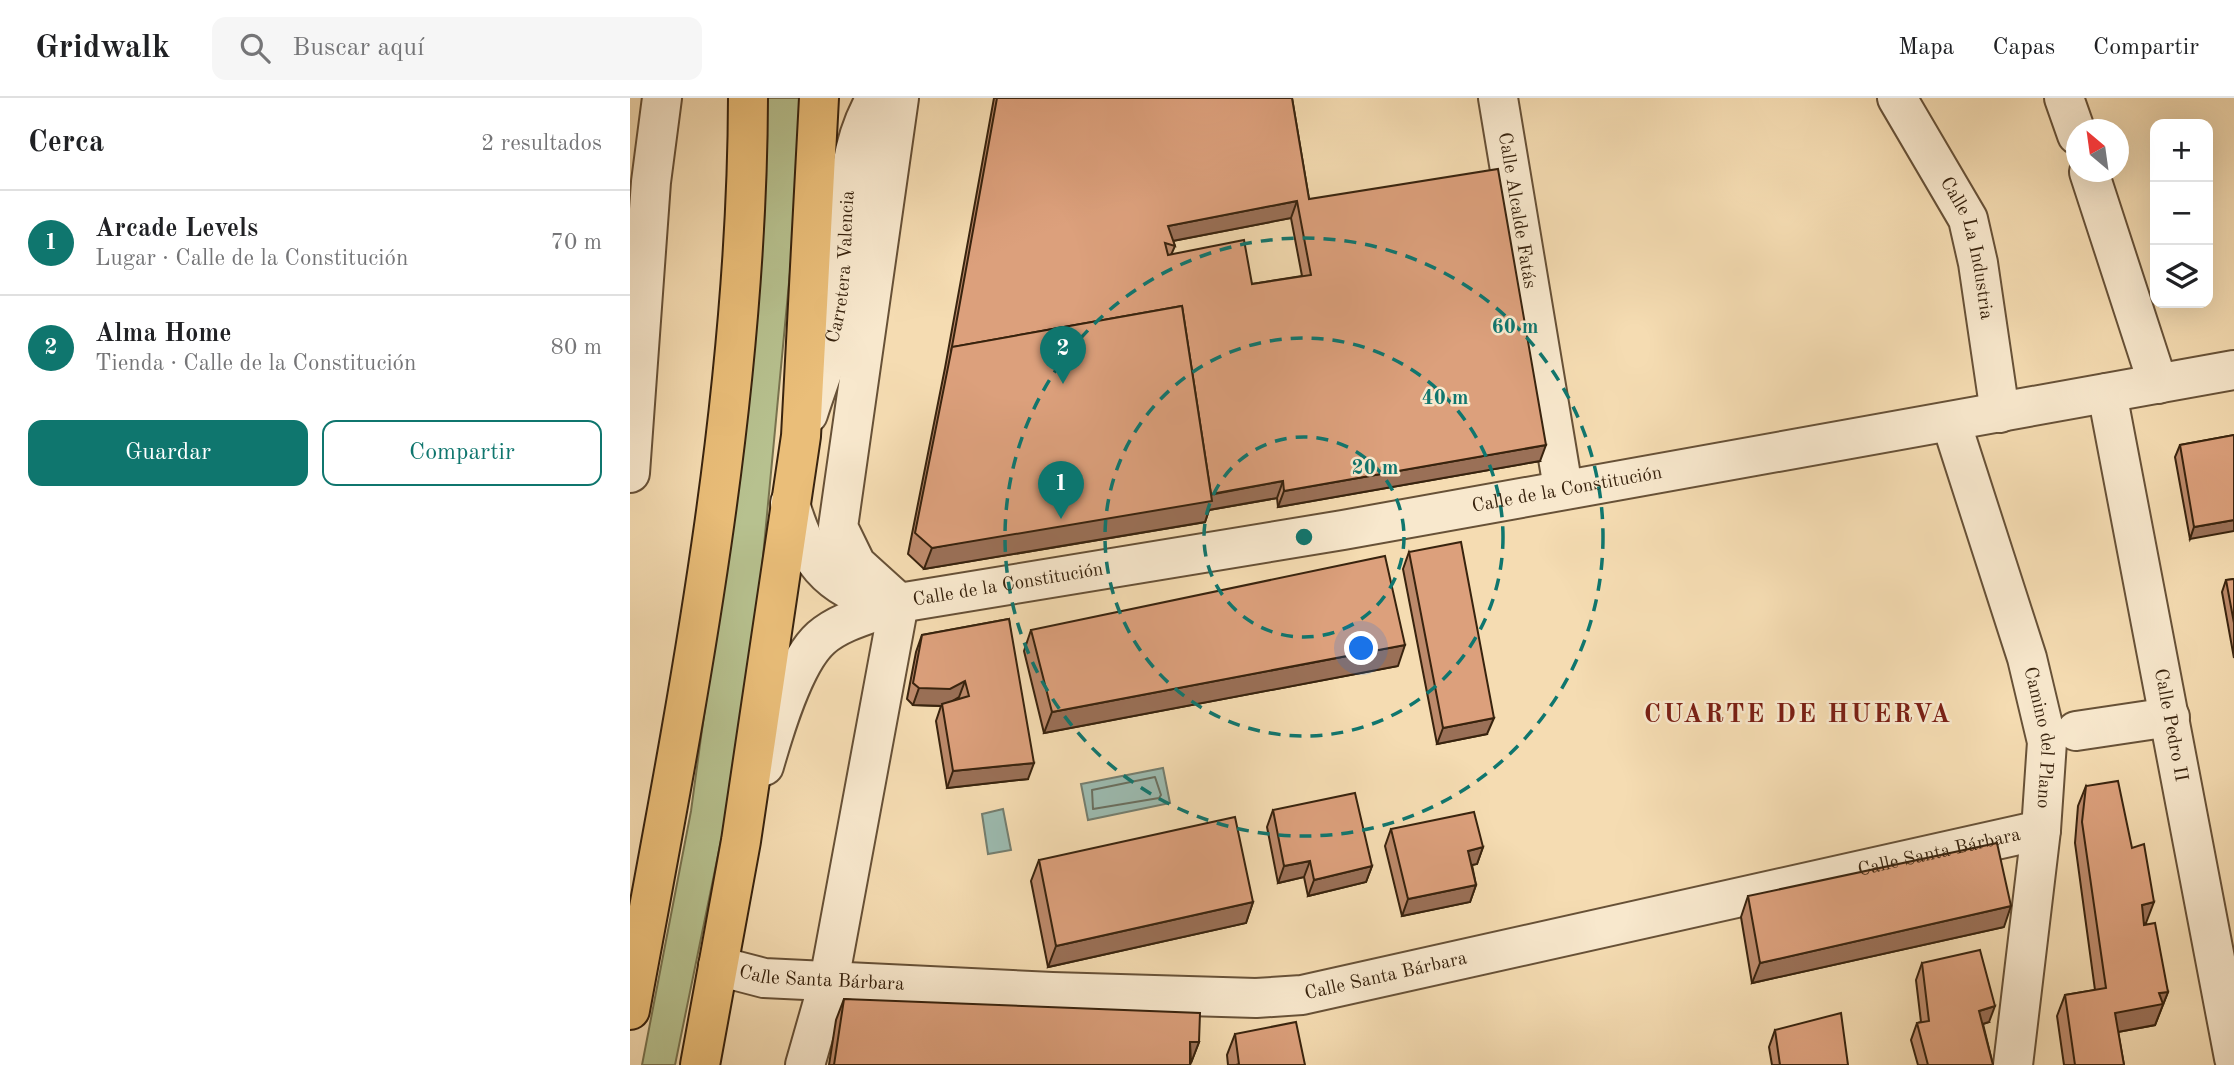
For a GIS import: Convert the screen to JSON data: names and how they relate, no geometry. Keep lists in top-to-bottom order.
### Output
{
  "streets": {
    "street": [
      "Calle Alcalde Fatás",
      "Calle La Industria",
      "Carretera Valencia",
      "Calle de la Constitución",
      "Calle Pedro II",
      "Camino del Plano",
      "Calle Santa Bárbara"
    ]
  },
  "crossings": [
    ["Calle Alcalde Fatás", "Calle de la Constitución"],
    ["Calle La Industria", "Calle de la Constitución"],
    ["Calle de la Constitución", "Calle Pedro II"],
    ["Calle de la Constitución", "Camino del Plano"],
    ["Camino del Plano", "Calle Santa Bárbara"]
  ],
  "districts": ["CUARTE DE HUERVA"],
  "north": "top left",
  "page": {
    "header": "Gridwalk",
    "search": "Buscar aquí",
    "nav": ["Mapa", "Capas", "Compartir"],
    "heading": ["Cerca", "2 resultados"],
    "map_buttons": ["+", "−"],
    "list": [
      {
        "mark": "1",
        "name": "Arcade Levels",
        "note": "Lugar · Calle de la Constitución",
        "value": "70 m"
      },
      {
        "mark": "2",
        "name": "Alma Home",
        "note": "Tienda · Calle de la Constitución",
        "value": "80 m"
      }
    ],
    "pins": ["2", "1"],
    "buttons": ["Guardar", "Compartir"]
  },
  "rings": ["60 m", "40 m", "20 m"]
}
